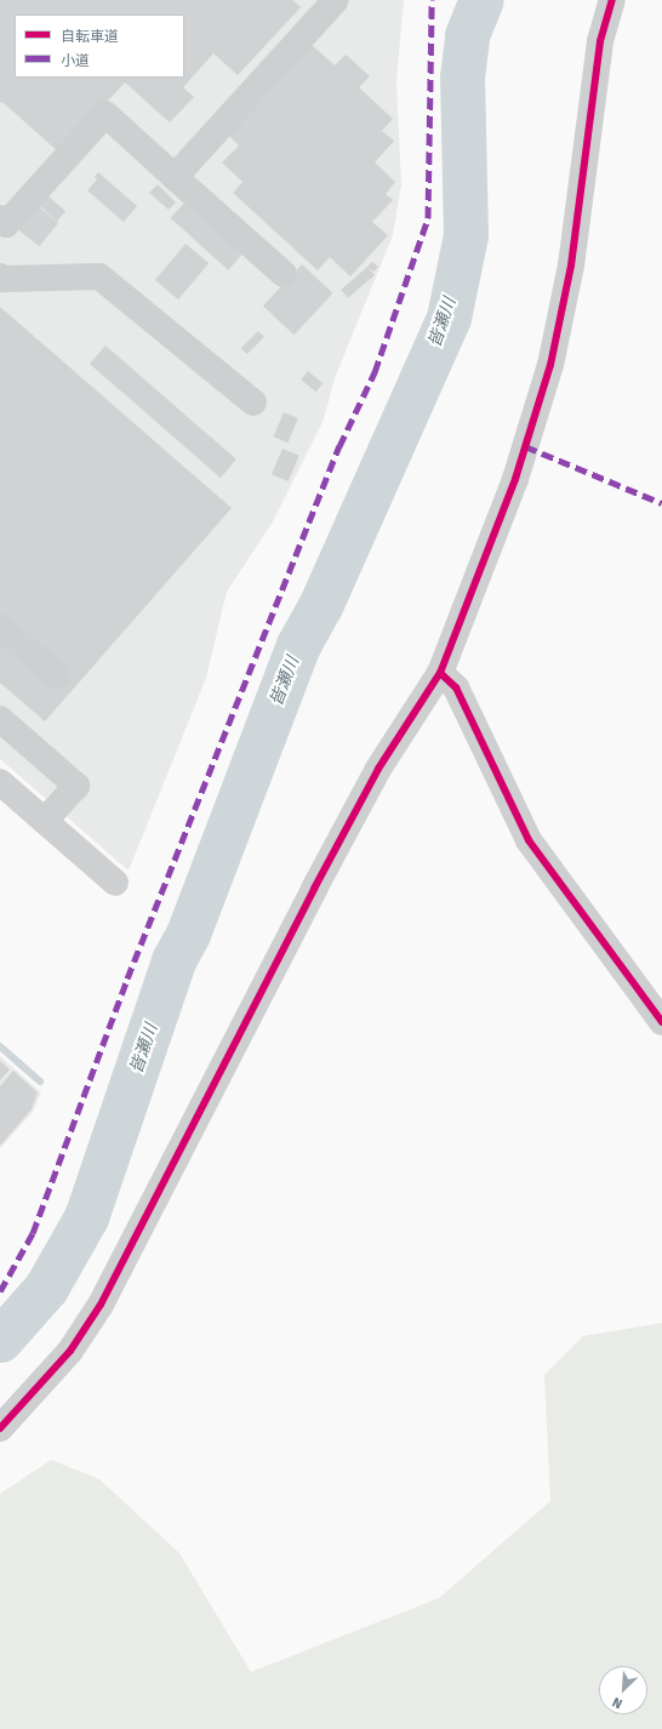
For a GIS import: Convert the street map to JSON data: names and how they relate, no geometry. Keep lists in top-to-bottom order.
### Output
{
  "water": ["皆瀬川"],
  "legend": ["自転車道", "小道"],
  "north": "bottom left"
}
